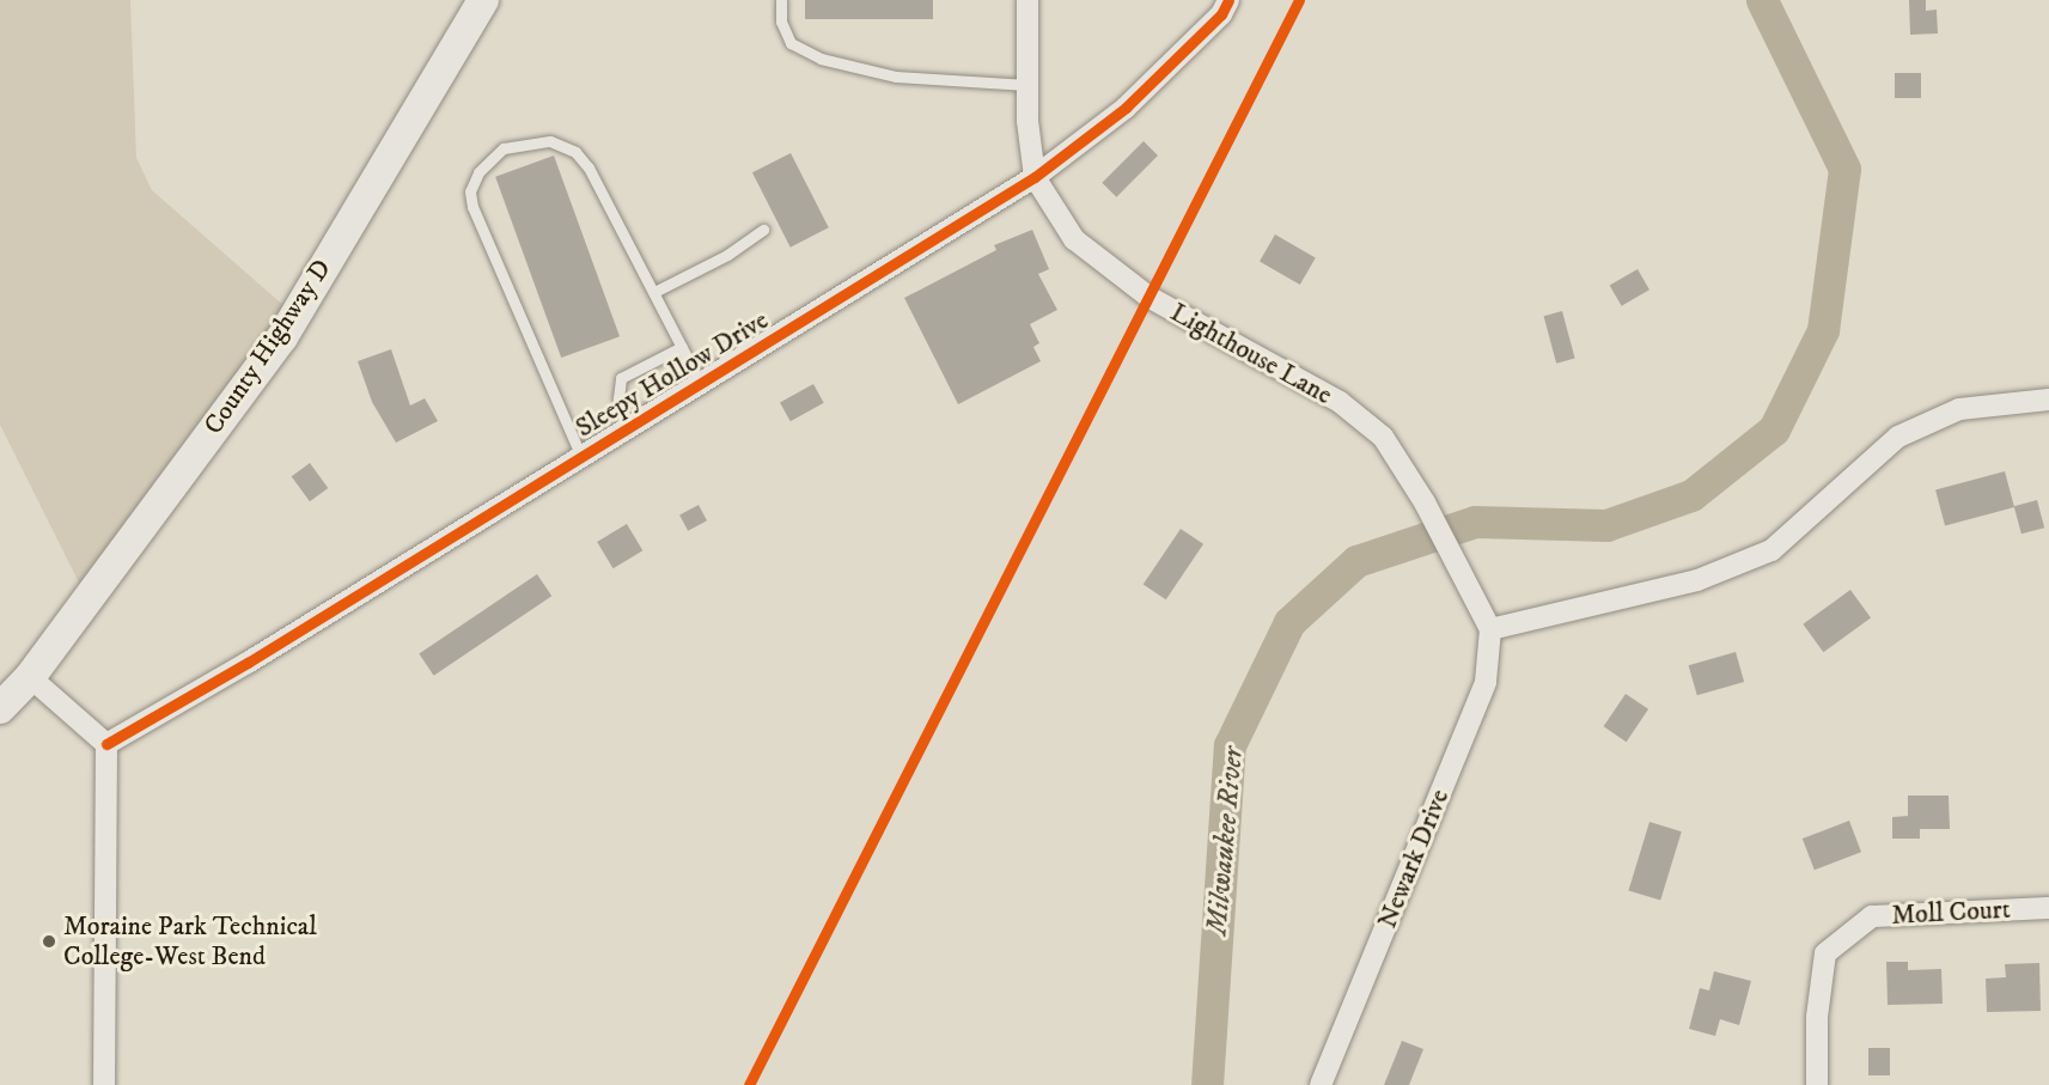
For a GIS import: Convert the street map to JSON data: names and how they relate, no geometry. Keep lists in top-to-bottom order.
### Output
{
  "streets": {
    "main road": ["County Highway D"],
    "street": [
      "Lighthouse Lane",
      "Sleepy Hollow Drive",
      "Newark Drive",
      "Moll Court"
    ]
  },
  "crossings": [
    ["Lighthouse Lane", "Sleepy Hollow Drive"],
    ["Lighthouse Lane", "Newark Drive"]
  ],
  "water": ["Milwaukee River"],
  "places": ["Moraine Park Technical College-West Bend"]
}
